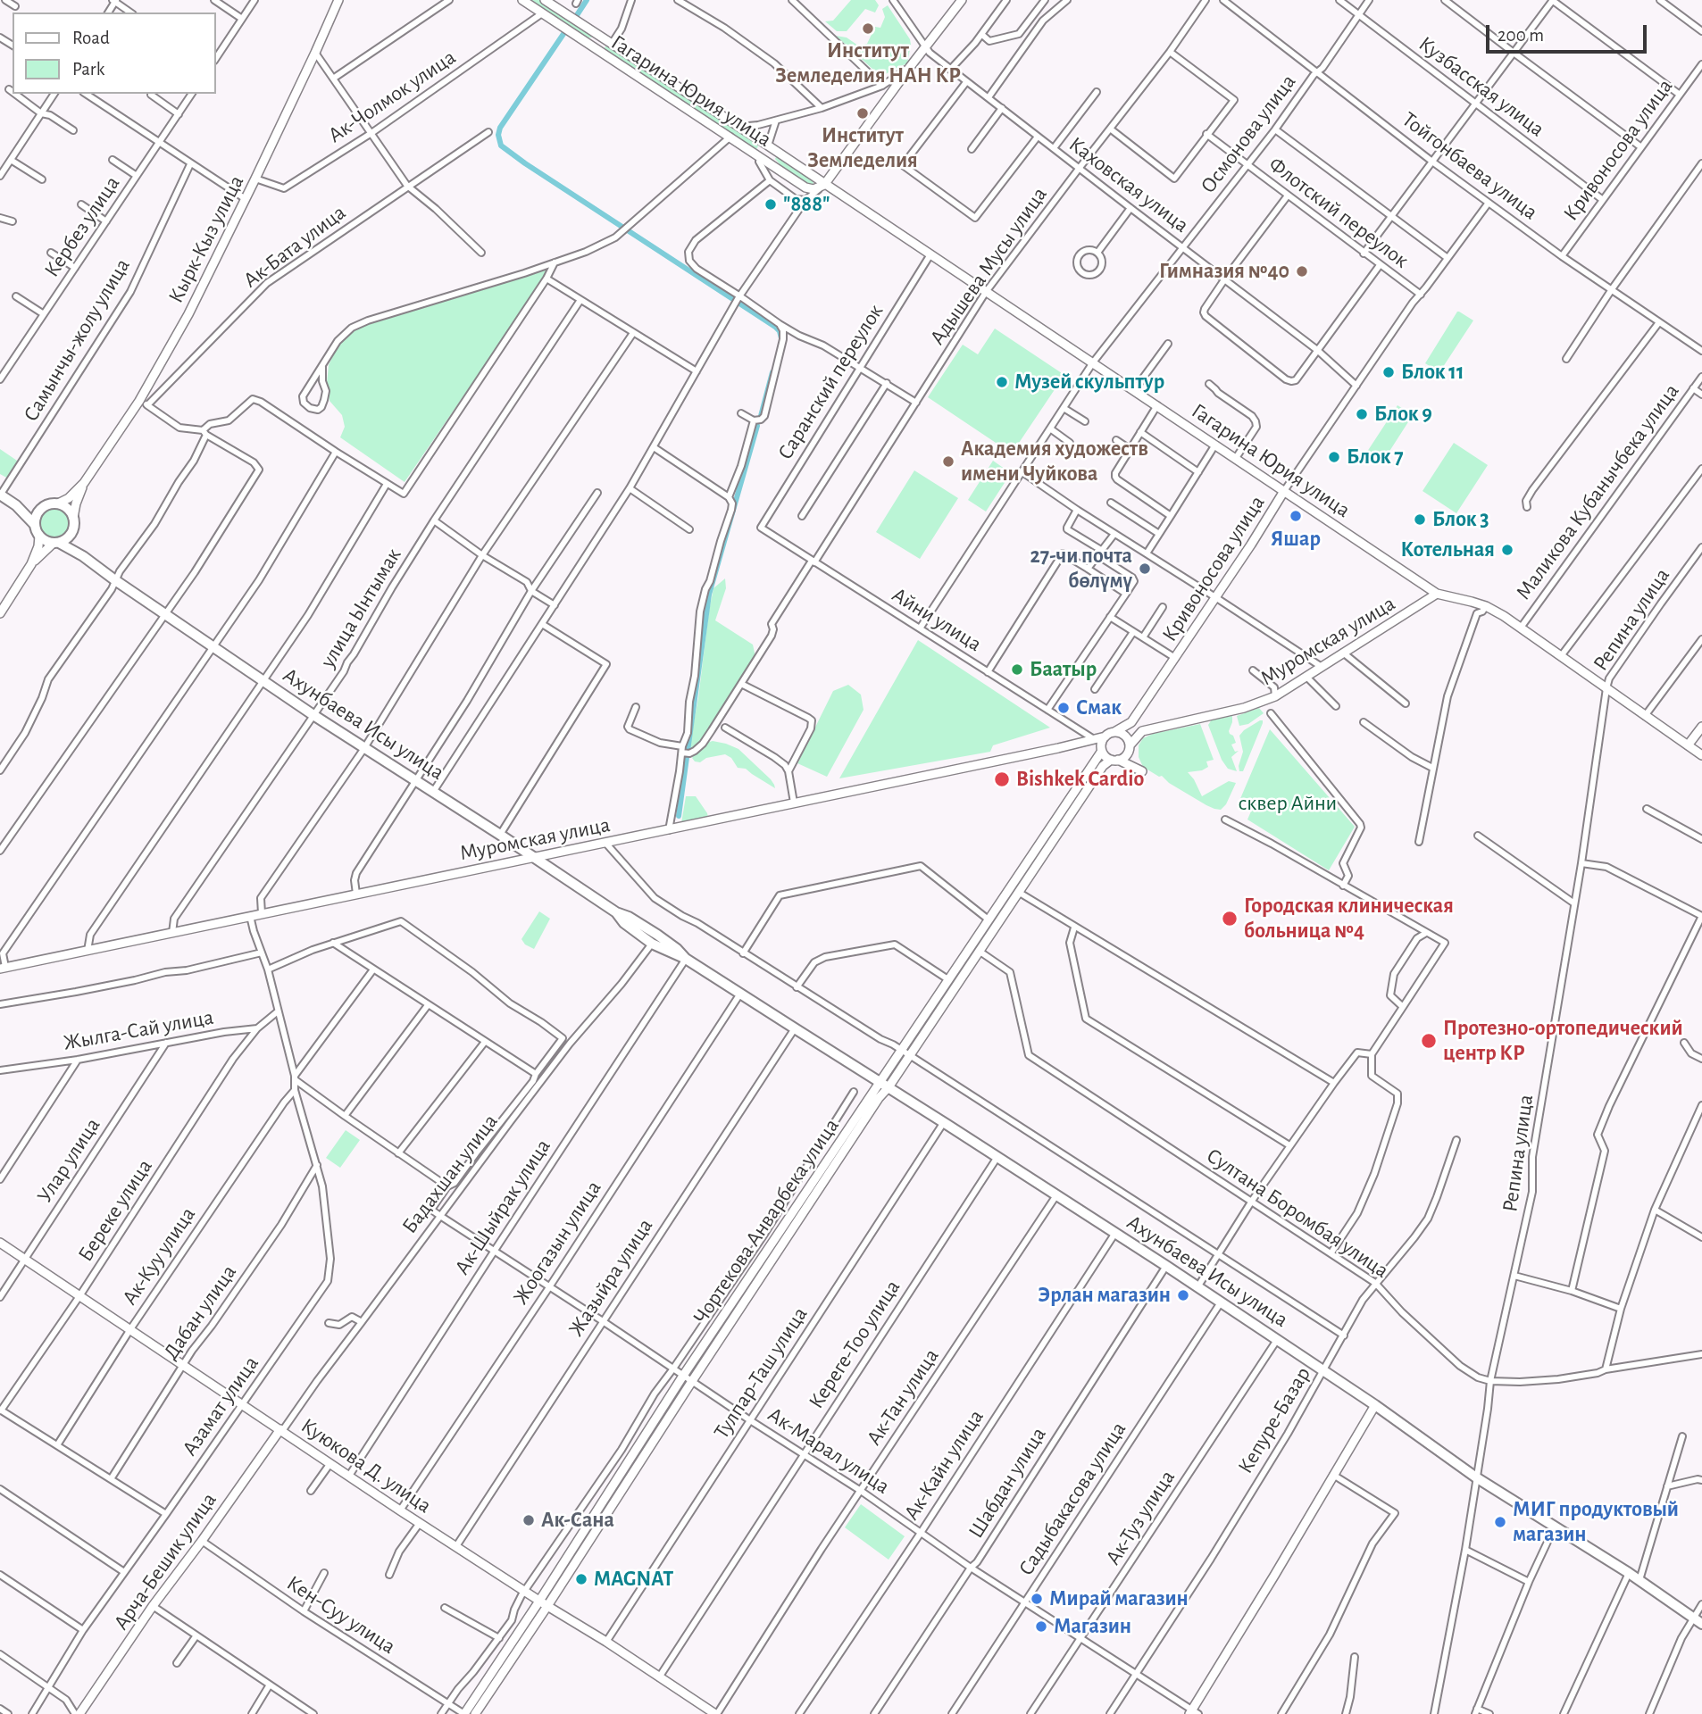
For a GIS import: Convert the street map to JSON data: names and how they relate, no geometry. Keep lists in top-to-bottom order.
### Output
{
  "streets": {
    "main road": [
      "Гагарина Юрия улица",
      "Кривоносова улица",
      "Кырк-Кыз улица",
      "Муромская улица",
      "Ахунбаева Исы улица",
      "Чортекова Анварбека улица",
      "Куюкова Д. улица",
      "Арча-Бешик улица"
    ],
    "street": [
      "Кузбасская улица",
      "Ак-Чолмок улица",
      "Осмонова улица",
      "Тойгонбаева улица",
      "Каховская улица",
      "Флотский переулок",
      "Кербез улица",
      "Ак-Бата улица",
      "Адышева Мусы улица",
      "Самынчы-жолу улица",
      "Саранский переулок",
      "Маликова Кубанычбека улица",
      "улица Ынтымак",
      "Айни улица",
      "Репина улица",
      "Жылга-Сай улица",
      "Улар улица",
      "Бадахшан улица",
      "Ак-Шыйрак улица",
      "Береке улица",
      "Султана Боромбая улица",
      "Жоогазын улица",
      "Ак-Куу улица",
      "Жазыйра улица",
      "Дабан улица",
      "Кереге-Тоо улица",
      "Тулпар-Таш улица",
      "Ак-Тан улица",
      "Азамат улица",
      "Кепуре-Базар",
      "Ак-Марал улица",
      "Ак-Кайн улица",
      "Шабдан улица",
      "Садыбакасова улица",
      "Ак-Туз улица",
      "Кен-Суу улица"
    ]
  },
  "crossings": [
    ["Кузбасская улица", "Осмонова улица"],
    ["Кузбасская улица", "Кривоносова улица"],
    ["Гагарина Юрия улица", "Ак-Чолмок улица"],
    ["Гагарина Юрия улица", "Осмонова улица"],
    ["Гагарина Юрия улица", "Кривоносова улица"],
    ["Гагарина Юрия улица", "Адышева Мусы улица"],
    ["Гагарина Юрия улица", "Саранский переулок"],
    ["Гагарина Юрия улица", "Маликова Кубанычбека улица"],
    ["Гагарина Юрия улица", "Репина улица"],
    ["Гагарина Юрия улица", "Муромская улица"],
    ["Ак-Чолмок улица", "Кырк-Кыз улица"],
    ["Осмонова улица", "Тойгонбаева улица"],
    ["Осмонова улица", "Каховская улица"],
    ["Осмонова улица", "Флотский переулок"],
    ["Осмонова улица", "Айни улица"],
    ["Кривоносова улица", "Тойгонбаева улица"],
    ["Кривоносова улица", "Каховская улица"],
    ["Кривоносова улица", "Флотский переулок"],
    ["Кривоносова улица", "Муромская улица"],
    ["Кривоносова улица", "Чортекова Анварбека улица"],
    ["Каховская улица", "Адышева Мусы улица"],
    ["Кырк-Кыз улица", "Ак-Бата улица"],
    ["Кырк-Кыз улица", "Ахунбаева Исы улица"],
    ["Адышева Мусы улица", "Айни улица"],
    ["Саранский переулок", "Айни улица"],
    ["улица Ынтымак", "Муромская улица"],
    ["улица Ынтымак", "Ахунбаева Исы улица"],
    ["Айни улица", "Муромская улица"],
    ["Репина улица", "Ахунбаева Исы улица"],
    ["Репина улица", "Султана Боромбая улица"],
    ["Муромская улица", "Ахунбаева Исы улица"],
    ["Муромская улица", "Чортекова Анварбека улица"],
    ["Ахунбаева Исы улица", "Бадахшан улица"],
    ["Ахунбаева Исы улица", "Ак-Шыйрак улица"],
    ["Ахунбаева Исы улица", "Чортекова Анварбека улица"],
    ["Ахунбаева Исы улица", "Жоогазын улица"],
    ["Ахунбаева Исы улица", "Жазыйра улица"],
    ["Ахунбаева Исы улица", "Кереге-Тоо улица"],
    ["Ахунбаева Исы улица", "Тулпар-Таш улица"],
    ["Ахунбаева Исы улица", "Ак-Тан улица"],
    ["Ахунбаева Исы улица", "Кепуре-Базар"],
    ["Ахунбаева Исы улица", "Ак-Кайн улица"],
    ["Ахунбаева Исы улица", "Шабдан улица"],
    ["Ахунбаева Исы улица", "Садыбакасова улица"],
    ["Ахунбаева Исы улица", "Ак-Туз улица"],
    ["Жылга-Сай улица", "Улар улица"],
    ["Жылга-Сай улица", "Береке улица"],
    ["Улар улица", "Куюкова Д. улица"],
    ["Бадахшан улица", "Ак-Марал улица"],
    ["Бадахшан улица", "Куюкова Д. улица"],
    ["Бадахшан улица", "Арча-Бешик улица"],
    ["Ак-Шыйрак улица", "Ак-Марал улица"],
    ["Ак-Шыйрак улица", "Куюкова Д. улица"],
    ["Береке улица", "Куюкова Д. улица"],
    ["Султана Боромбая улица", "Чортекова Анварбека улица"],
    ["Султана Боромбая улица", "Кепуре-Базар"],
    ["Чортекова Анварбека улица", "Ак-Марал улица"],
    ["Чортекова Анварбека улица", "Куюкова Д. улица"],
    ["Чортекова Анварбека улица", "Кен-Суу улица"],
    ["Жоогазын улица", "Ак-Марал улица"],
    ["Жоогазын улица", "Куюкова Д. улица"],
    ["Ак-Куу улица", "Азамат улица"],
    ["Ак-Куу улица", "Куюкова Д. улица"],
    ["Жазыйра улица", "Ак-Марал улица"],
    ["Жазыйра улица", "Куюкова Д. улица"],
    ["Дабан улица", "Азамат улица"],
    ["Дабан улица", "Куюкова Д. улица"],
    ["Кереге-Тоо улица", "Ак-Марал улица"],
    ["Кереге-Тоо улица", "Куюкова Д. улица"],
    ["Тулпар-Таш улица", "Ак-Марал улица"],
    ["Тулпар-Таш улица", "Куюкова Д. улица"],
    ["Ак-Тан улица", "Ак-Марал улица"],
    ["Ак-Тан улица", "Куюкова Д. улица"],
    ["Азамат улица", "Куюкова Д. улица"],
    ["Кепуре-Базар", "Ак-Марал улица"],
    ["Ак-Марал улица", "Ак-Кайн улица"],
    ["Ак-Марал улица", "Шабдан улица"],
    ["Ак-Марал улица", "Садыбакасова улица"],
    ["Ак-Марал улица", "Ак-Туз улица"],
    ["Куюкова Д. улица", "Арча-Бешик улица"],
    ["Арча-Бешик улица", "Кен-Суу улица"]
  ],
  "parks": ["сквер Айни"],
  "places": [
    "Институт Земледелия НАН КР",
    "Институт Земледелия",
    "\"888\"",
    "Гимназия №40",
    "Блок 11",
    "Музей скульптур",
    "Блок 9",
    "Блок 7",
    "Академия художеств имени Чуйкова",
    "Яшар",
    "Блок 3",
    "Котельная",
    "27-чи почта бөлүмү",
    "Баатыр",
    "Смак",
    "Bishkek Cardio",
    "Городская клиническая больница №4",
    "Протезно-ортопедический центр КР",
    "Эрлан магазин",
    "Ак-Сана",
    "МИГ продуктовый магазин",
    "MAGNAT",
    "Мирай магазин",
    "Магазин"
  ],
  "legend": ["Road", "Park"],
  "scale_bar": "200 m"
}
